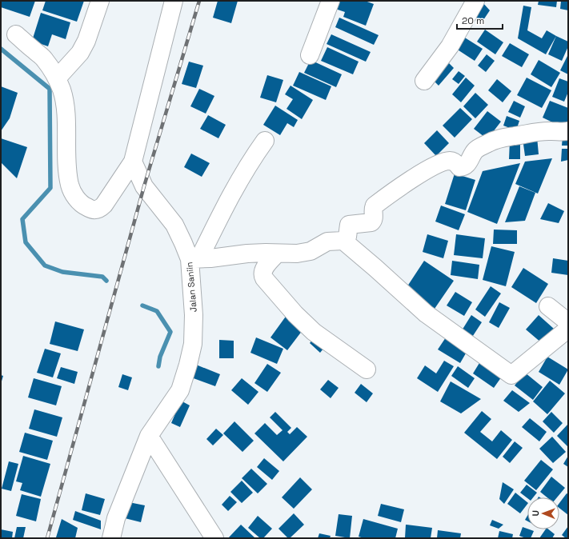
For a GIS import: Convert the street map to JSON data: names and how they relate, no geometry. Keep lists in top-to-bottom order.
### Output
{
  "streets": {
    "street": ["Jalan Saniin"]
  },
  "scale_bar": "20 m",
  "north": "left"
}
